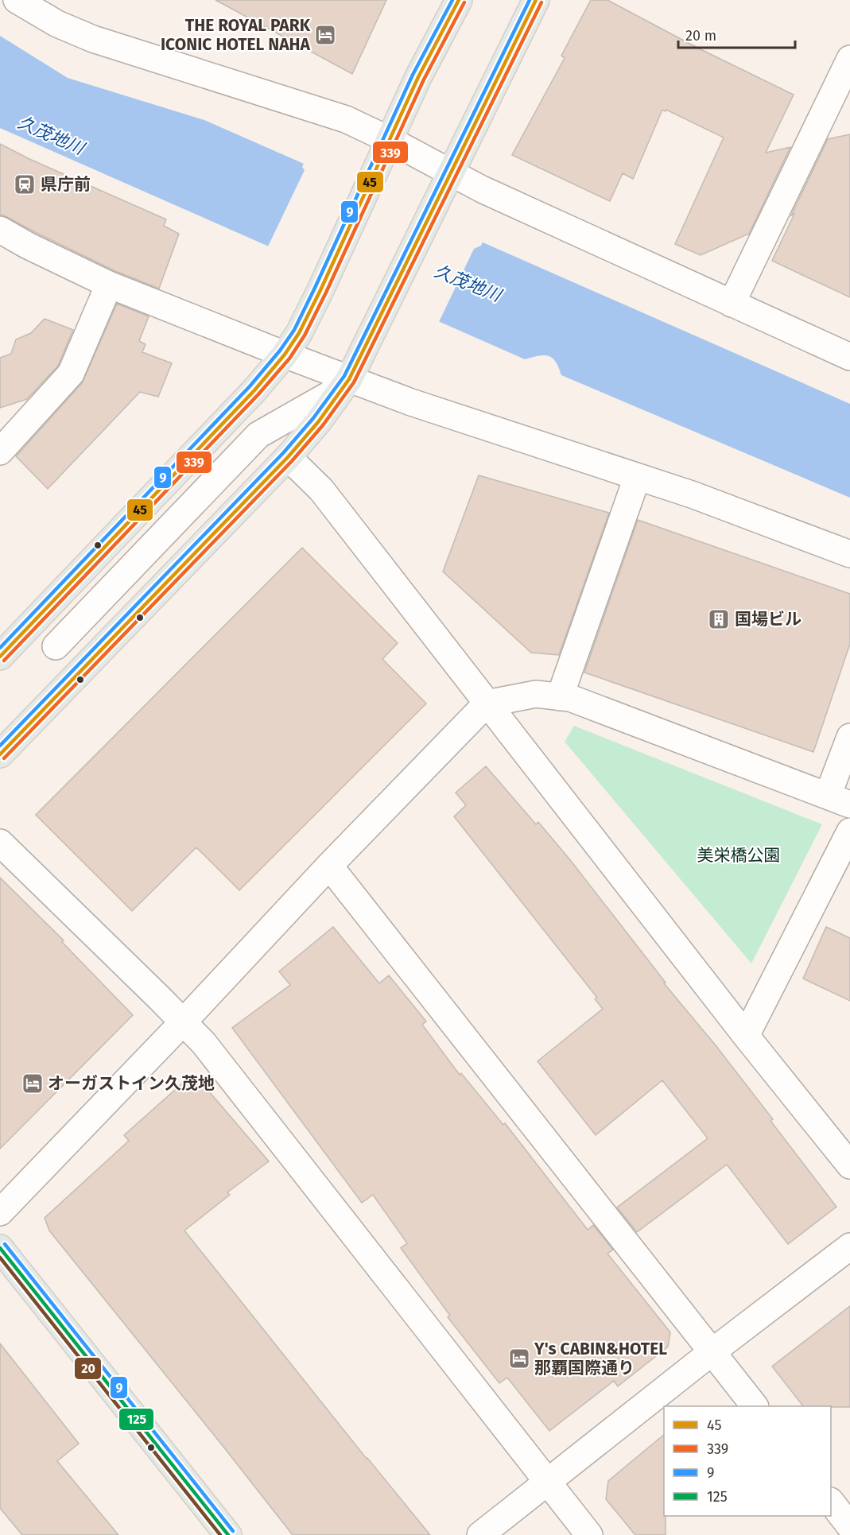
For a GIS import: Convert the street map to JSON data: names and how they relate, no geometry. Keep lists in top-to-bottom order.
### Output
{
  "water": ["久茂地川"],
  "parks": ["美栄橋公園"],
  "places": {
    "hotel": ["THE ROYAL PARK ICONIC HOTEL NAHA", "オーガストイン久茂地", "Y's CABIN&HOTEL 那覇国際通り"],
    "station": ["県庁前"],
    "building": ["国場ビル"]
  },
  "lines": [
    "transit line 45",
    "transit line 9",
    "transit line 339",
    "transit line 125",
    "transit line 20"
  ],
  "legend": [
    "45",
    "339",
    "9",
    "125"
  ],
  "scale_bar": "20 m"
}
